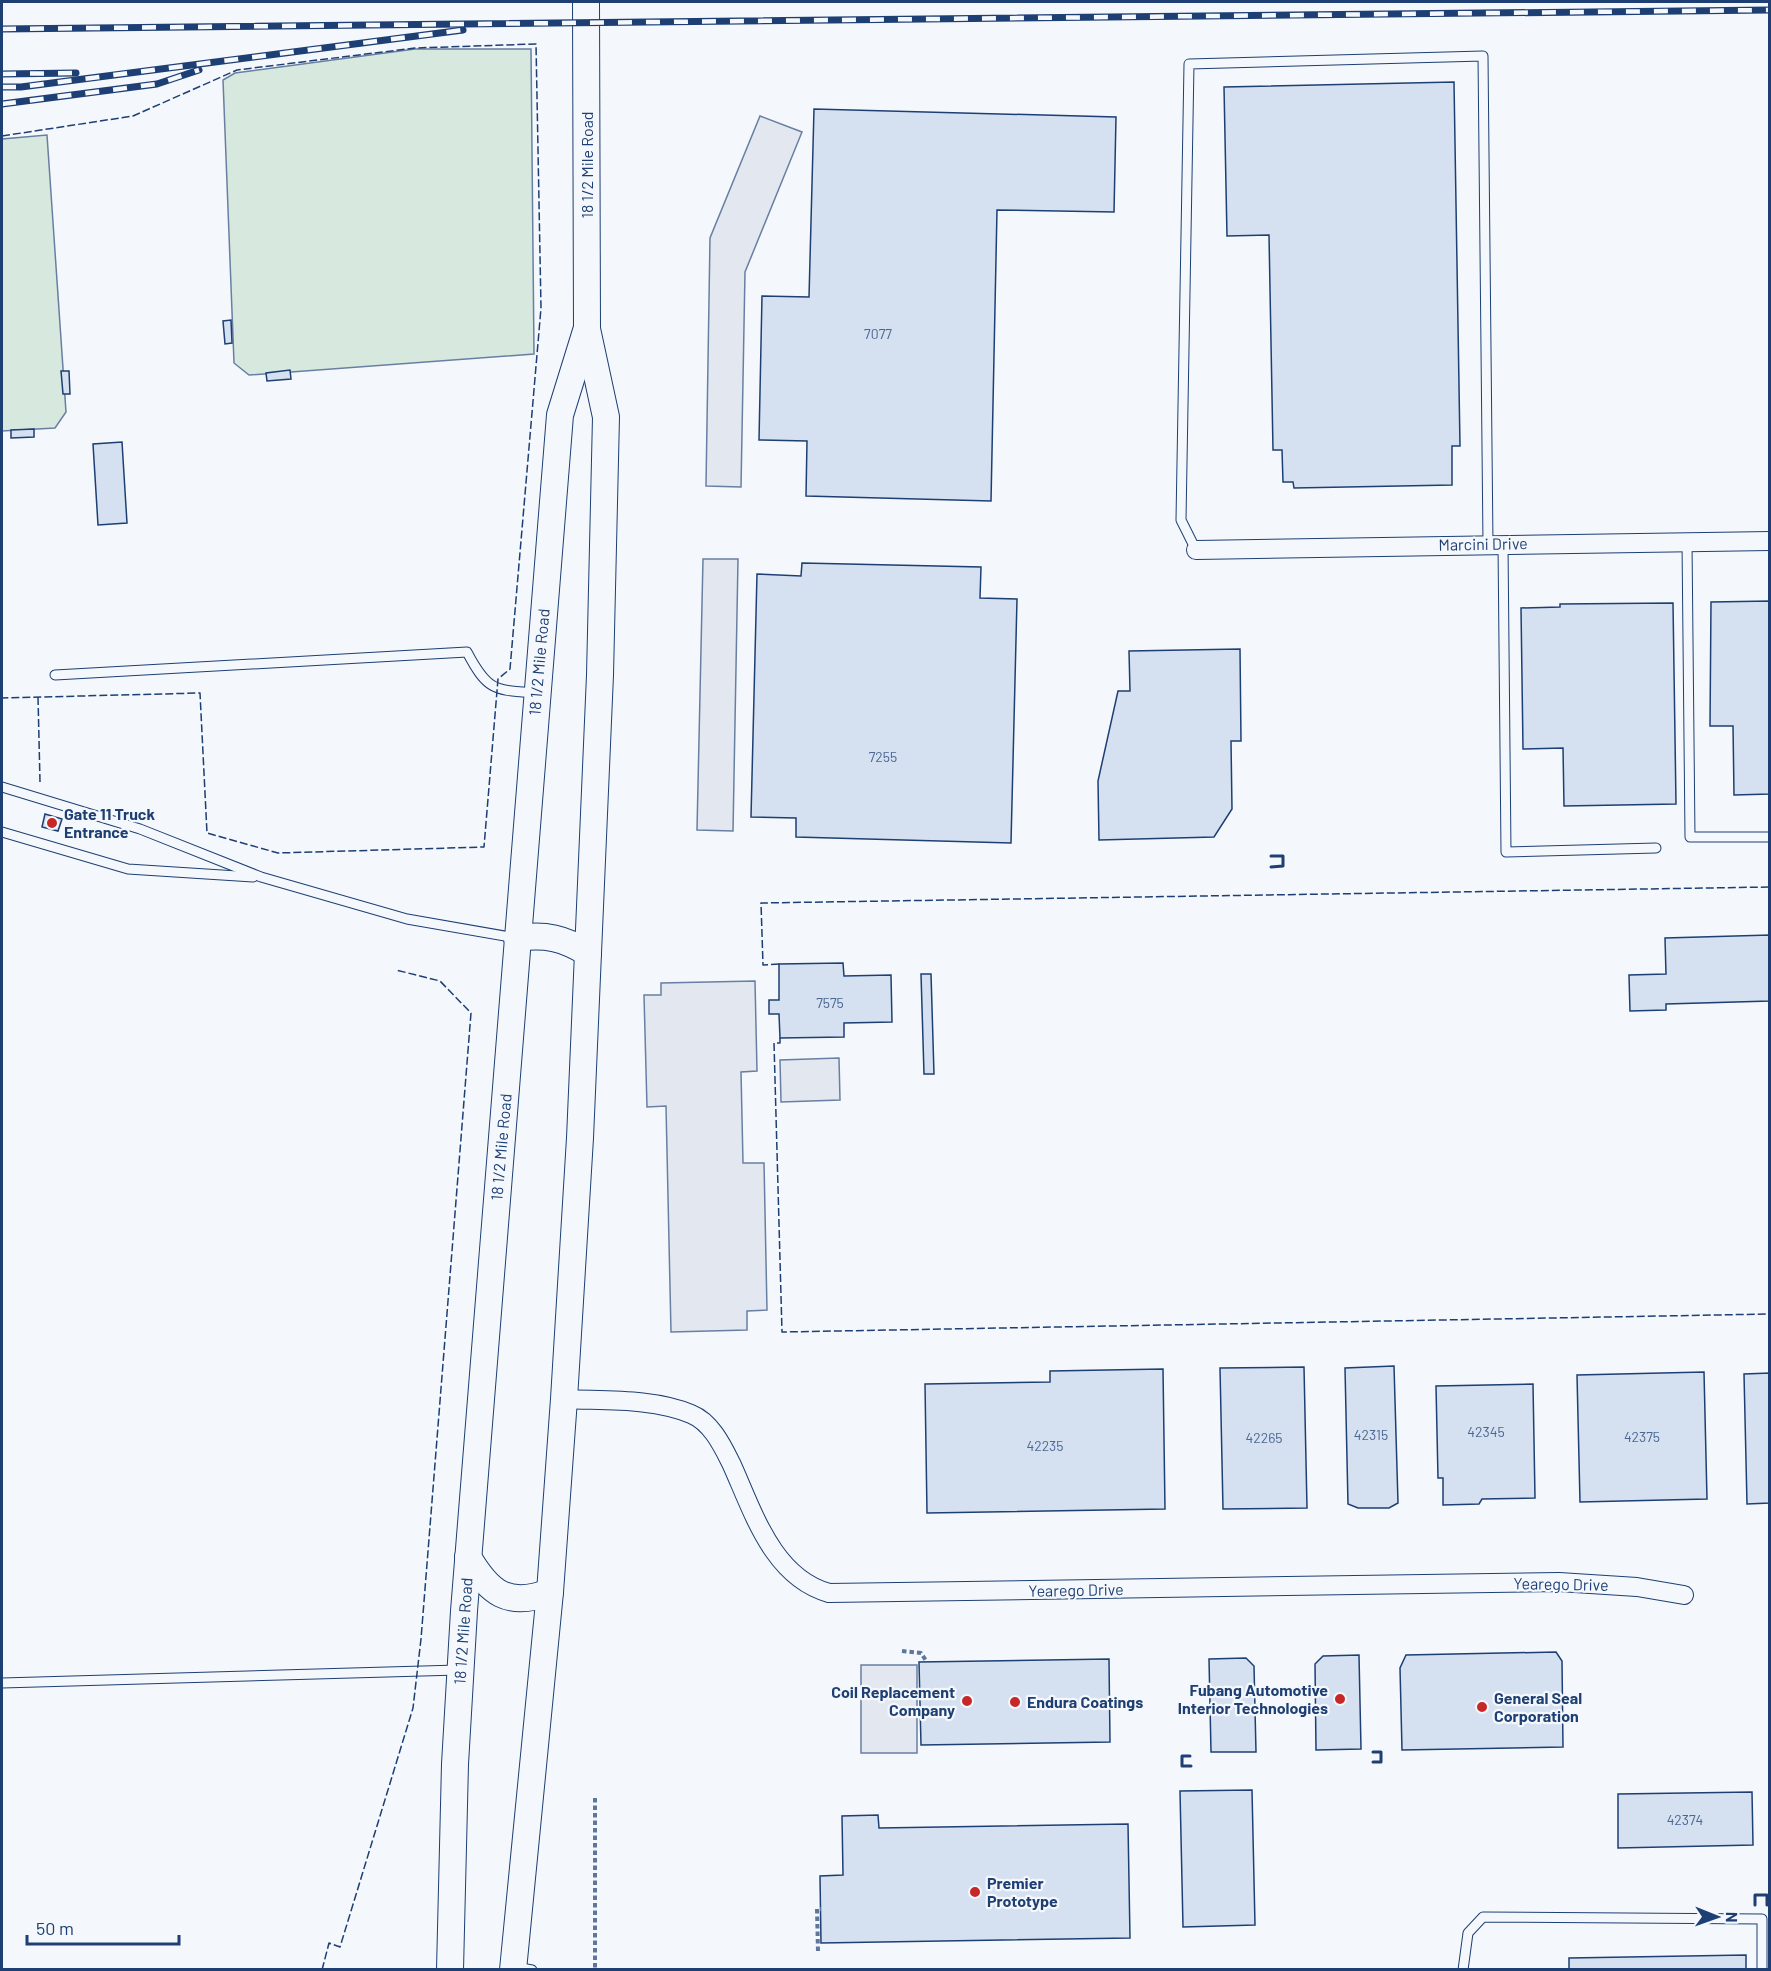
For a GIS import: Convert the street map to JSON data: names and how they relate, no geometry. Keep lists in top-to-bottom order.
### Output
{
  "streets": {
    "street": ["18 1/2 Mile Road", "Marcini Drive", "Yearego Drive"]
  },
  "crossings": [
    ["18 1/2 Mile Road", "Yearego Drive"]
  ],
  "places": [
    "Gate 11 Truck Entrance",
    "Fubang Automotive Interior Technologies",
    "Coil Replacement Company",
    "Endura Coatings",
    "General Seal Corporation",
    "Premier Prototype"
  ],
  "house_numbers": [
    "7077",
    "7255",
    "7575",
    "42345",
    "42315",
    "42375",
    "42265",
    "42235",
    "42374"
  ],
  "scale_bar": "50 m",
  "north": "right"
}
